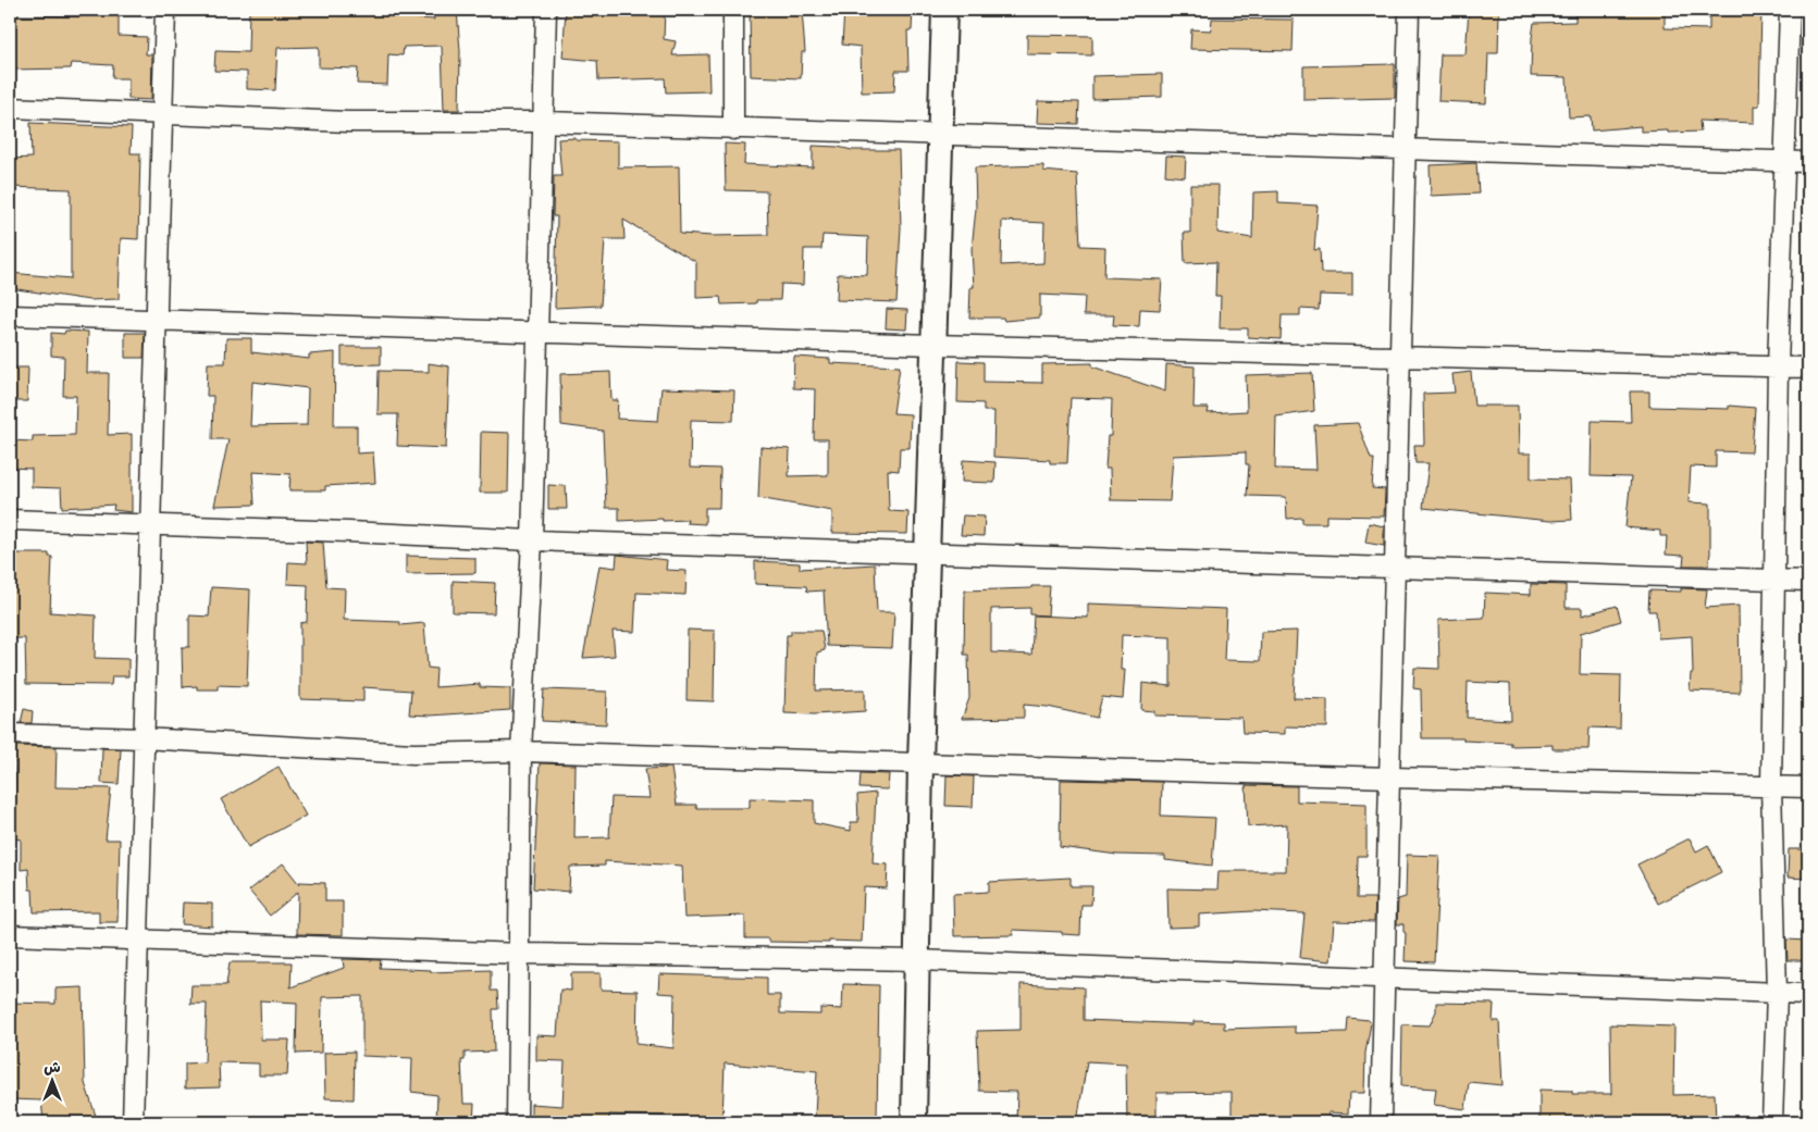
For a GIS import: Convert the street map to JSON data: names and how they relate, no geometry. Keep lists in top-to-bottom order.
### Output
{
  "north": "top"
}
